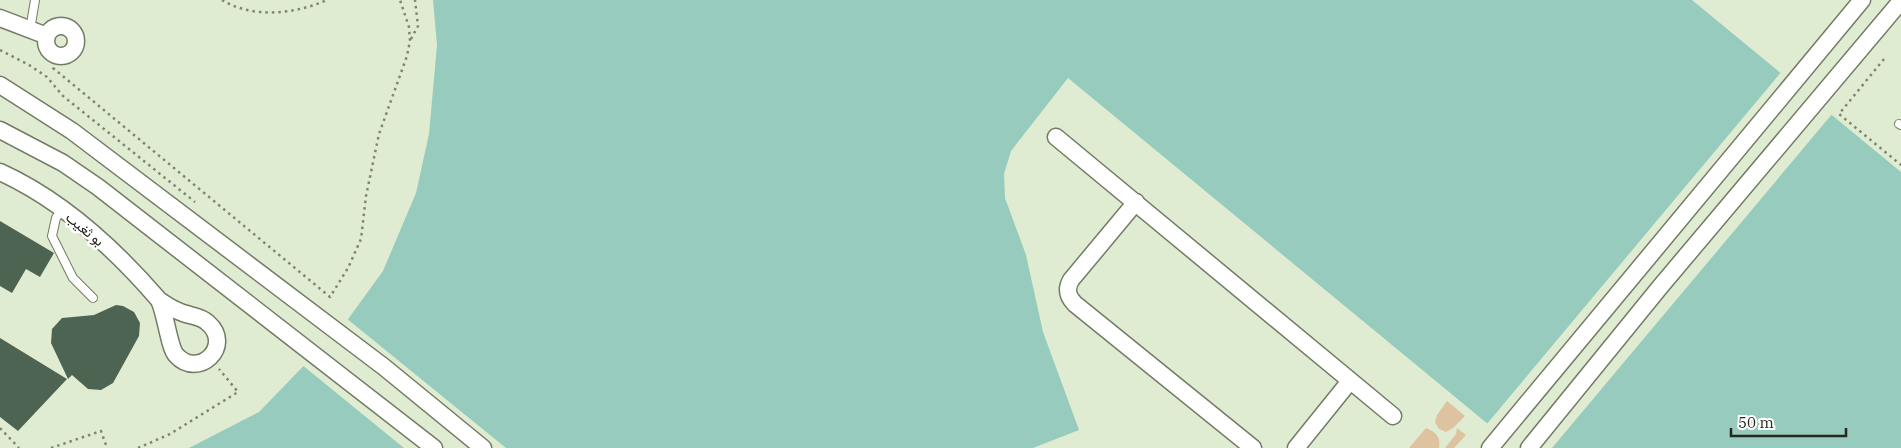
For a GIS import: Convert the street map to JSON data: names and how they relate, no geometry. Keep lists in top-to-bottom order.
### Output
{
  "streets": {
    "street": ["بو ثغيب"]
  },
  "scale_bar": "50 m"
}
